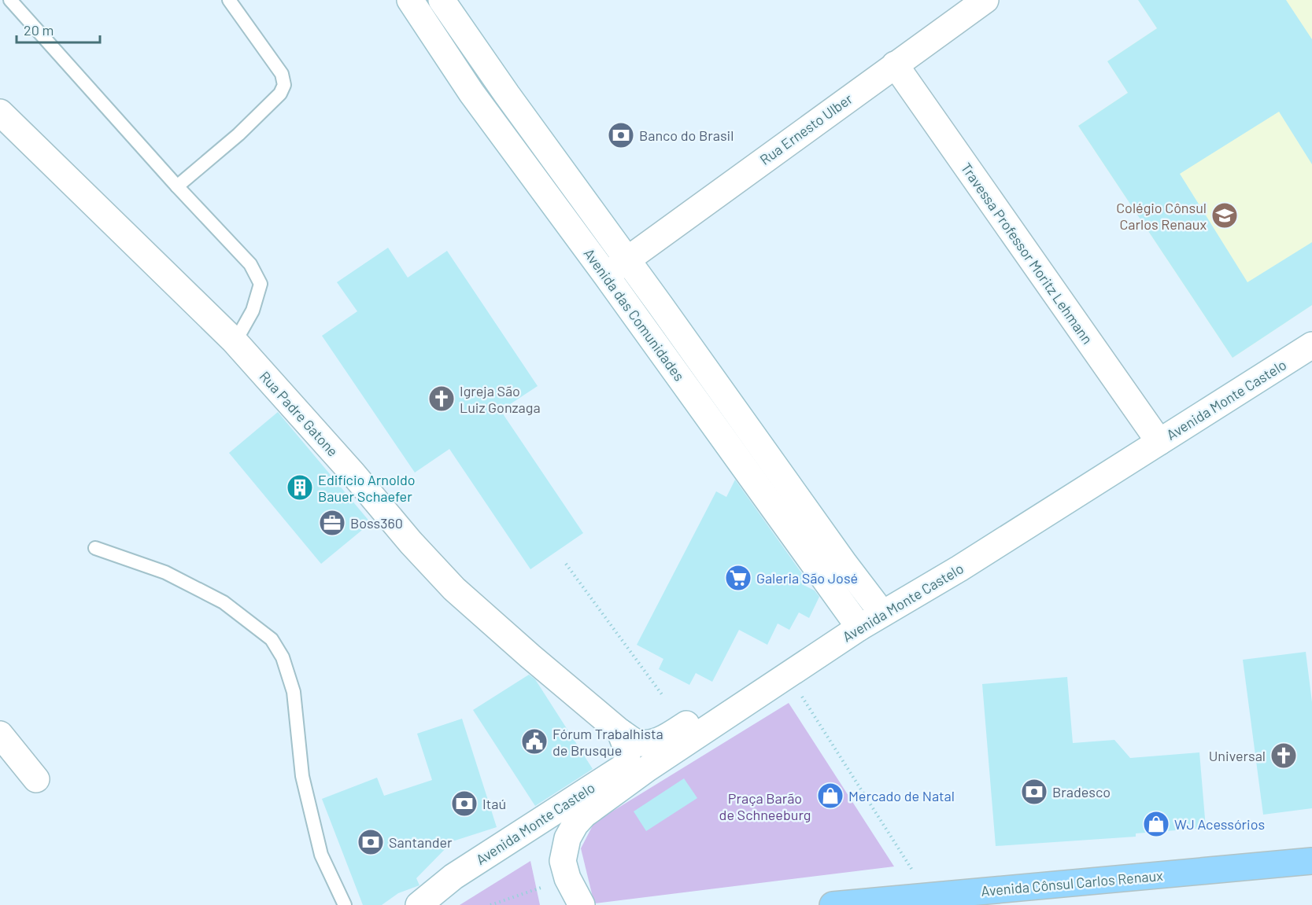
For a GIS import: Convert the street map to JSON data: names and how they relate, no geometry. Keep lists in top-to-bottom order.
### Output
{
  "streets": {
    "main road": [
      "Rua Ernesto Ulber",
      "Travessa Professor Moritz Lehmann",
      "Avenida das Comunidades",
      "Avenida Monte Castelo",
      "Rua Padre Gatone",
      "Avenida Cônsul Carlos Renaux"
    ]
  },
  "crossings": [
    ["Rua Ernesto Ulber", "Travessa Professor Moritz Lehmann"],
    ["Rua Ernesto Ulber", "Avenida das Comunidades"],
    ["Travessa Professor Moritz Lehmann", "Avenida Monte Castelo"],
    ["Avenida das Comunidades", "Avenida Monte Castelo"],
    ["Avenida Monte Castelo", "Rua Padre Gatone"]
  ],
  "parks": ["Praça Barão de Schneeburg"],
  "places": {
    "bank": [
      "Banco do Brasil",
      "Bradesco",
      "Itaú",
      "Santander"
    ],
    "school or university": ["Colégio Cônsul Carlos Renaux"],
    "church": ["Igreja São Luiz Gonzaga", "Universal"],
    "building": ["Edifício Arnoldo Bauer Schaefer"],
    "office": ["Boss360"],
    "supermarket": ["Galeria São José"],
    "public building": ["Fórum Trabalhista de Brusque"],
    "shop": ["Mercado de Natal", "WJ Acessórios"]
  },
  "scale_bar": "20 m"
}
